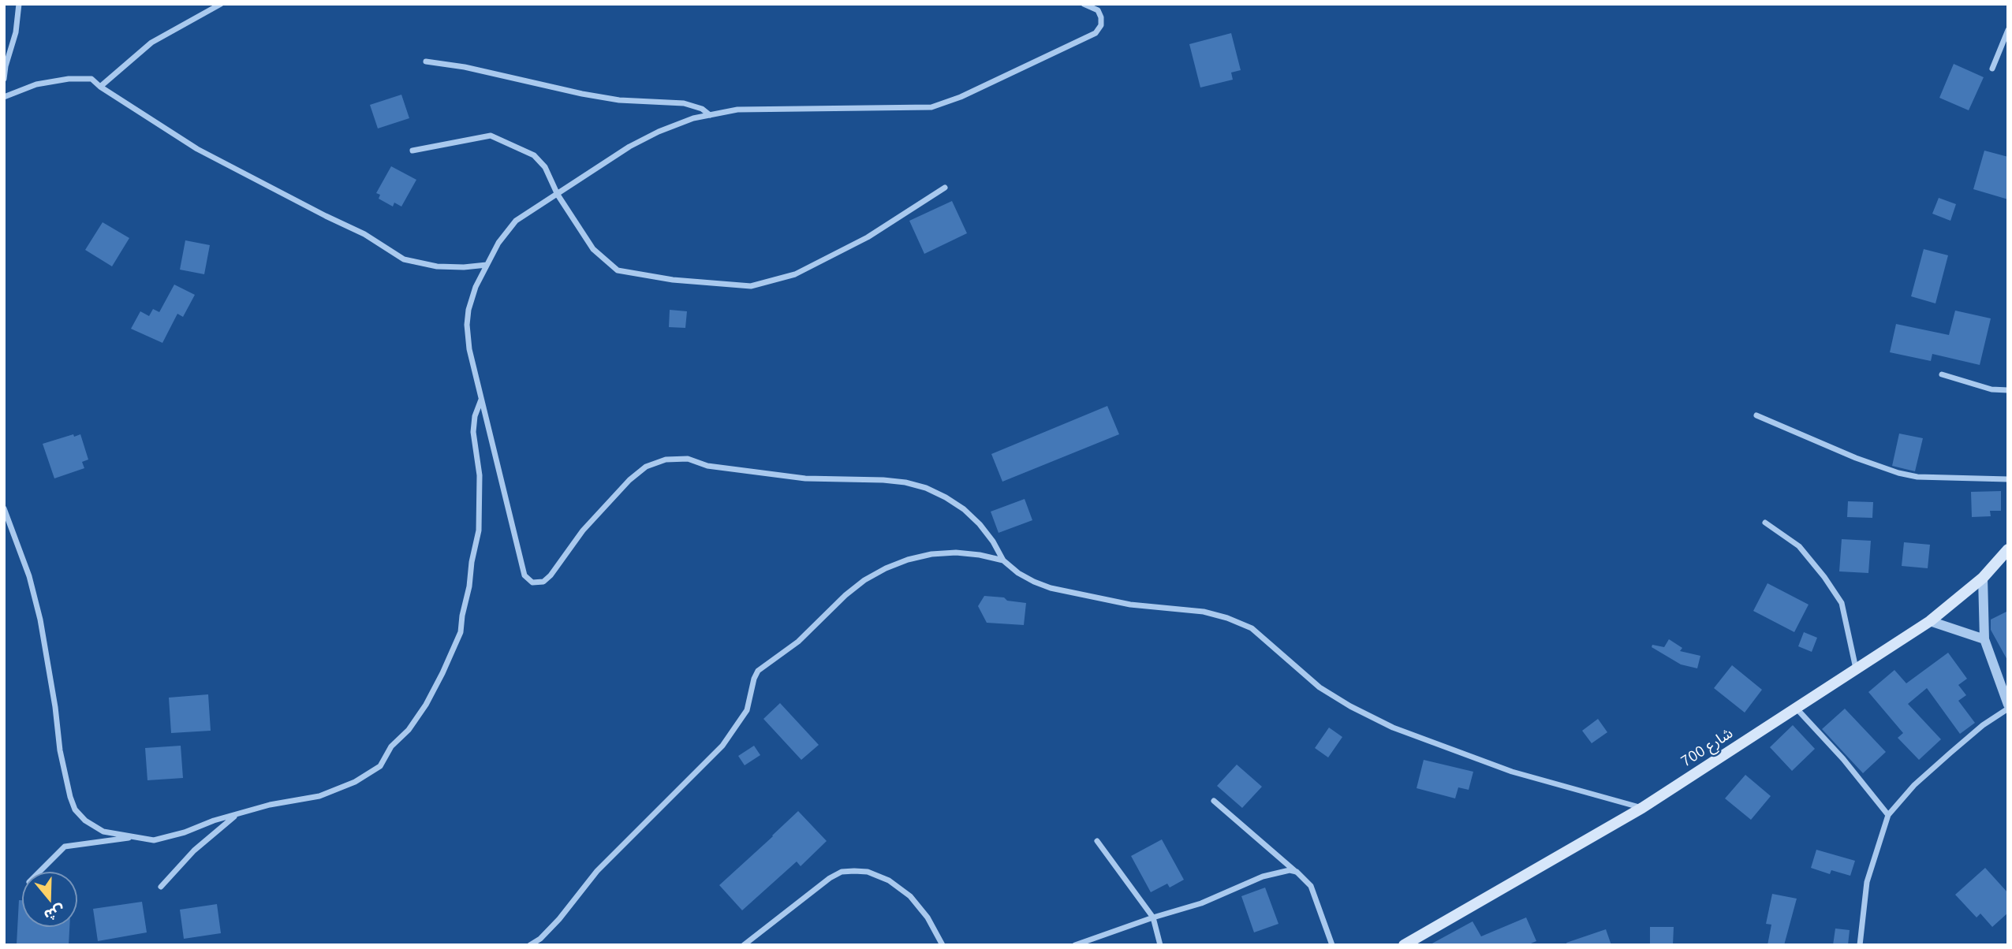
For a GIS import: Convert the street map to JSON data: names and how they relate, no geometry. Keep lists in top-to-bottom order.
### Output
{
  "streets": {
    "main road": ["شارع 700"]
  },
  "north": "bottom"
}
